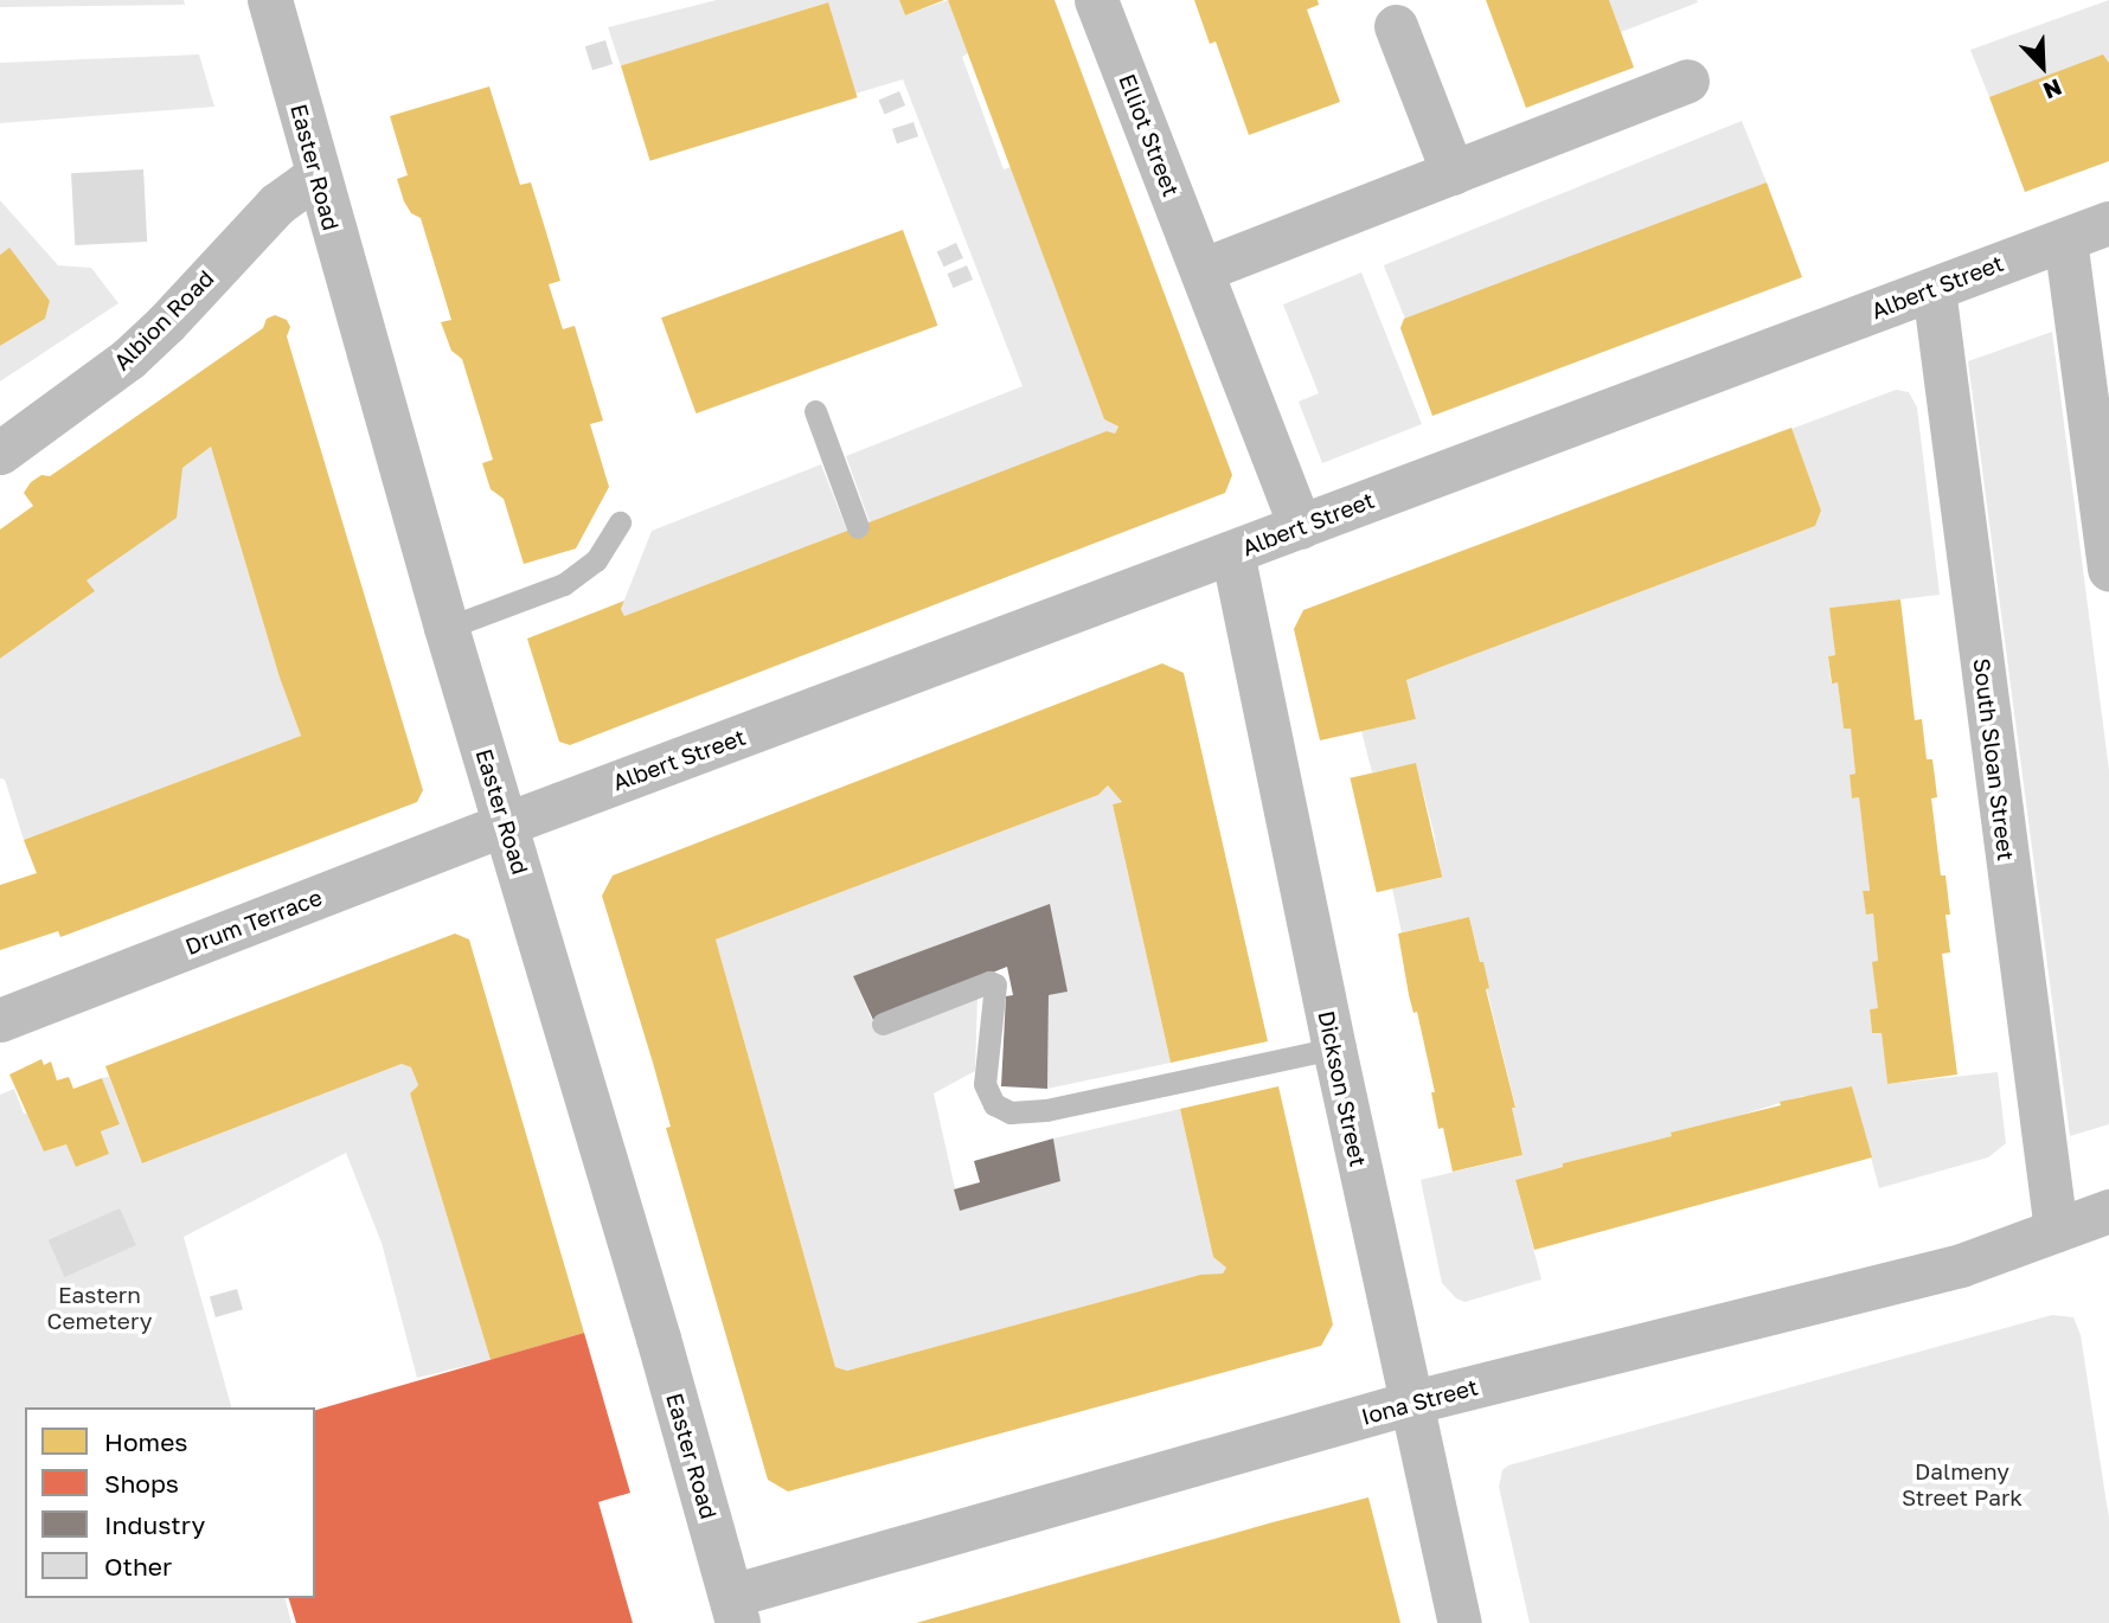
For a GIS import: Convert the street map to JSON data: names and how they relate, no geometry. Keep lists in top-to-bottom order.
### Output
{
  "streets": {
    "street": [
      "Elliot Street",
      "Easter Road",
      "Albert Street",
      "Albion Road",
      "South Sloan Street",
      "Drum Terrace",
      "Dickson Street",
      "Iona Street"
    ]
  },
  "crossings": [
    ["Elliot Street", "Albert Street"],
    ["Easter Road", "Albert Street"],
    ["Easter Road", "Albion Road"],
    ["Easter Road", "Drum Terrace"],
    ["Easter Road", "Iona Street"],
    ["Albert Street", "South Sloan Street"],
    ["Albert Street", "Drum Terrace"],
    ["Albert Street", "Dickson Street"],
    ["South Sloan Street", "Iona Street"],
    ["Dickson Street", "Iona Street"]
  ],
  "parks": ["Eastern Cemetery", "Dalmeny Street Park"],
  "legend": [
    "Homes",
    "Shops",
    "Industry",
    "Other"
  ],
  "north": "bottom right"
}
